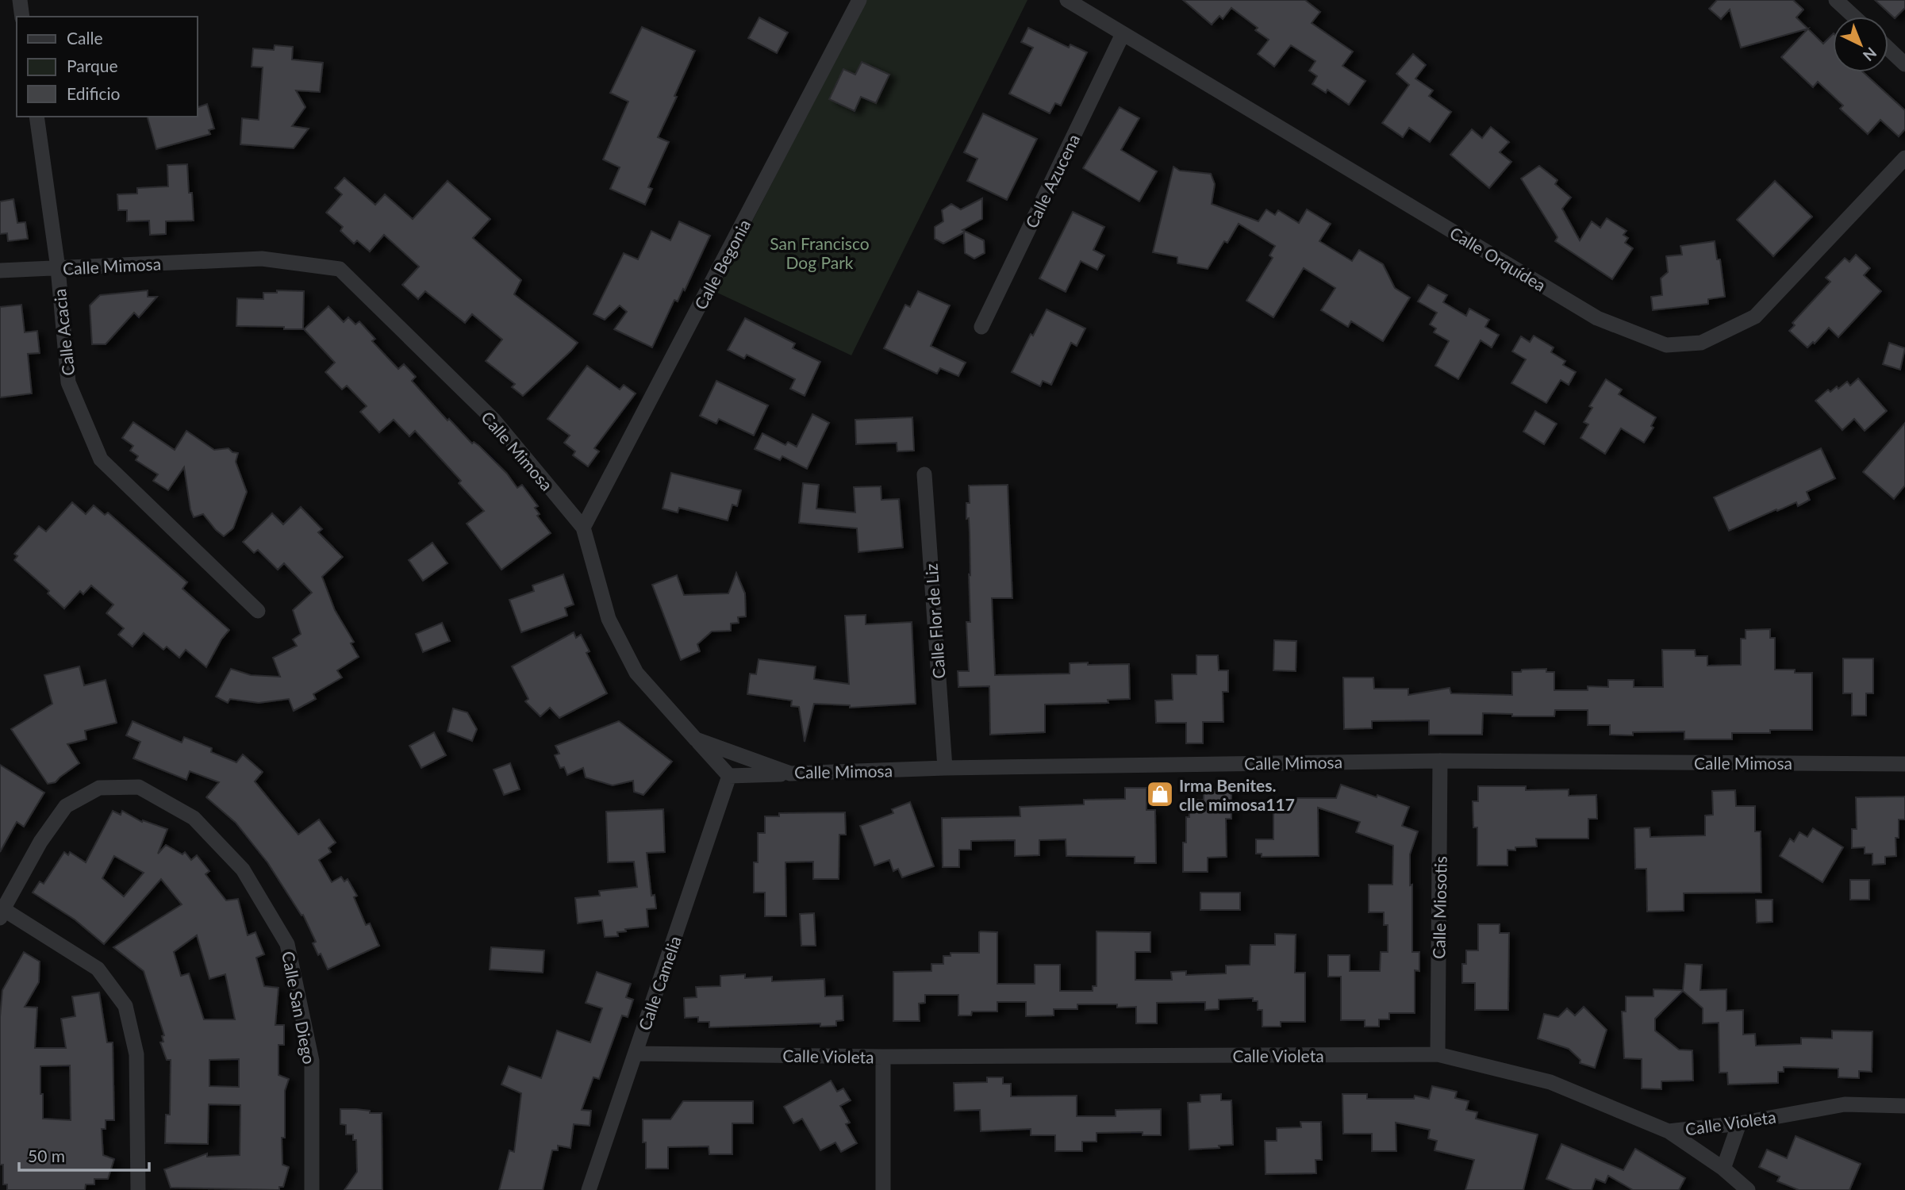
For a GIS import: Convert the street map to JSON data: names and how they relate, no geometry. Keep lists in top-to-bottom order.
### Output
{
  "streets": {
    "street": [
      "Calle Azucena",
      "Calle Orquídea",
      "Calle Begonia",
      "Calle Mimosa",
      "Calle Acacia",
      "Calle Flor de Liz",
      "Calle Miosotis",
      "Calle Camelia",
      "Calle San Diego",
      "Calle Violeta"
    ]
  },
  "crossings": [
    ["Calle Azucena", "Calle Orquídea"],
    ["Calle Begonia", "Calle Mimosa"],
    ["Calle Mimosa", "Calle Acacia"],
    ["Calle Mimosa", "Calle Flor de Liz"],
    ["Calle Mimosa", "Calle Miosotis"],
    ["Calle Miosotis", "Calle Violeta"],
    ["Calle Camelia", "Calle Violeta"]
  ],
  "parks": ["San Francisco Dog Park"],
  "places": {
    "shop": ["Irma Benites. clle mimosa117"]
  },
  "legend": ["Calle", "Parque", "Edificio"],
  "scale_bar": "50 m",
  "north": "bottom right"
}
